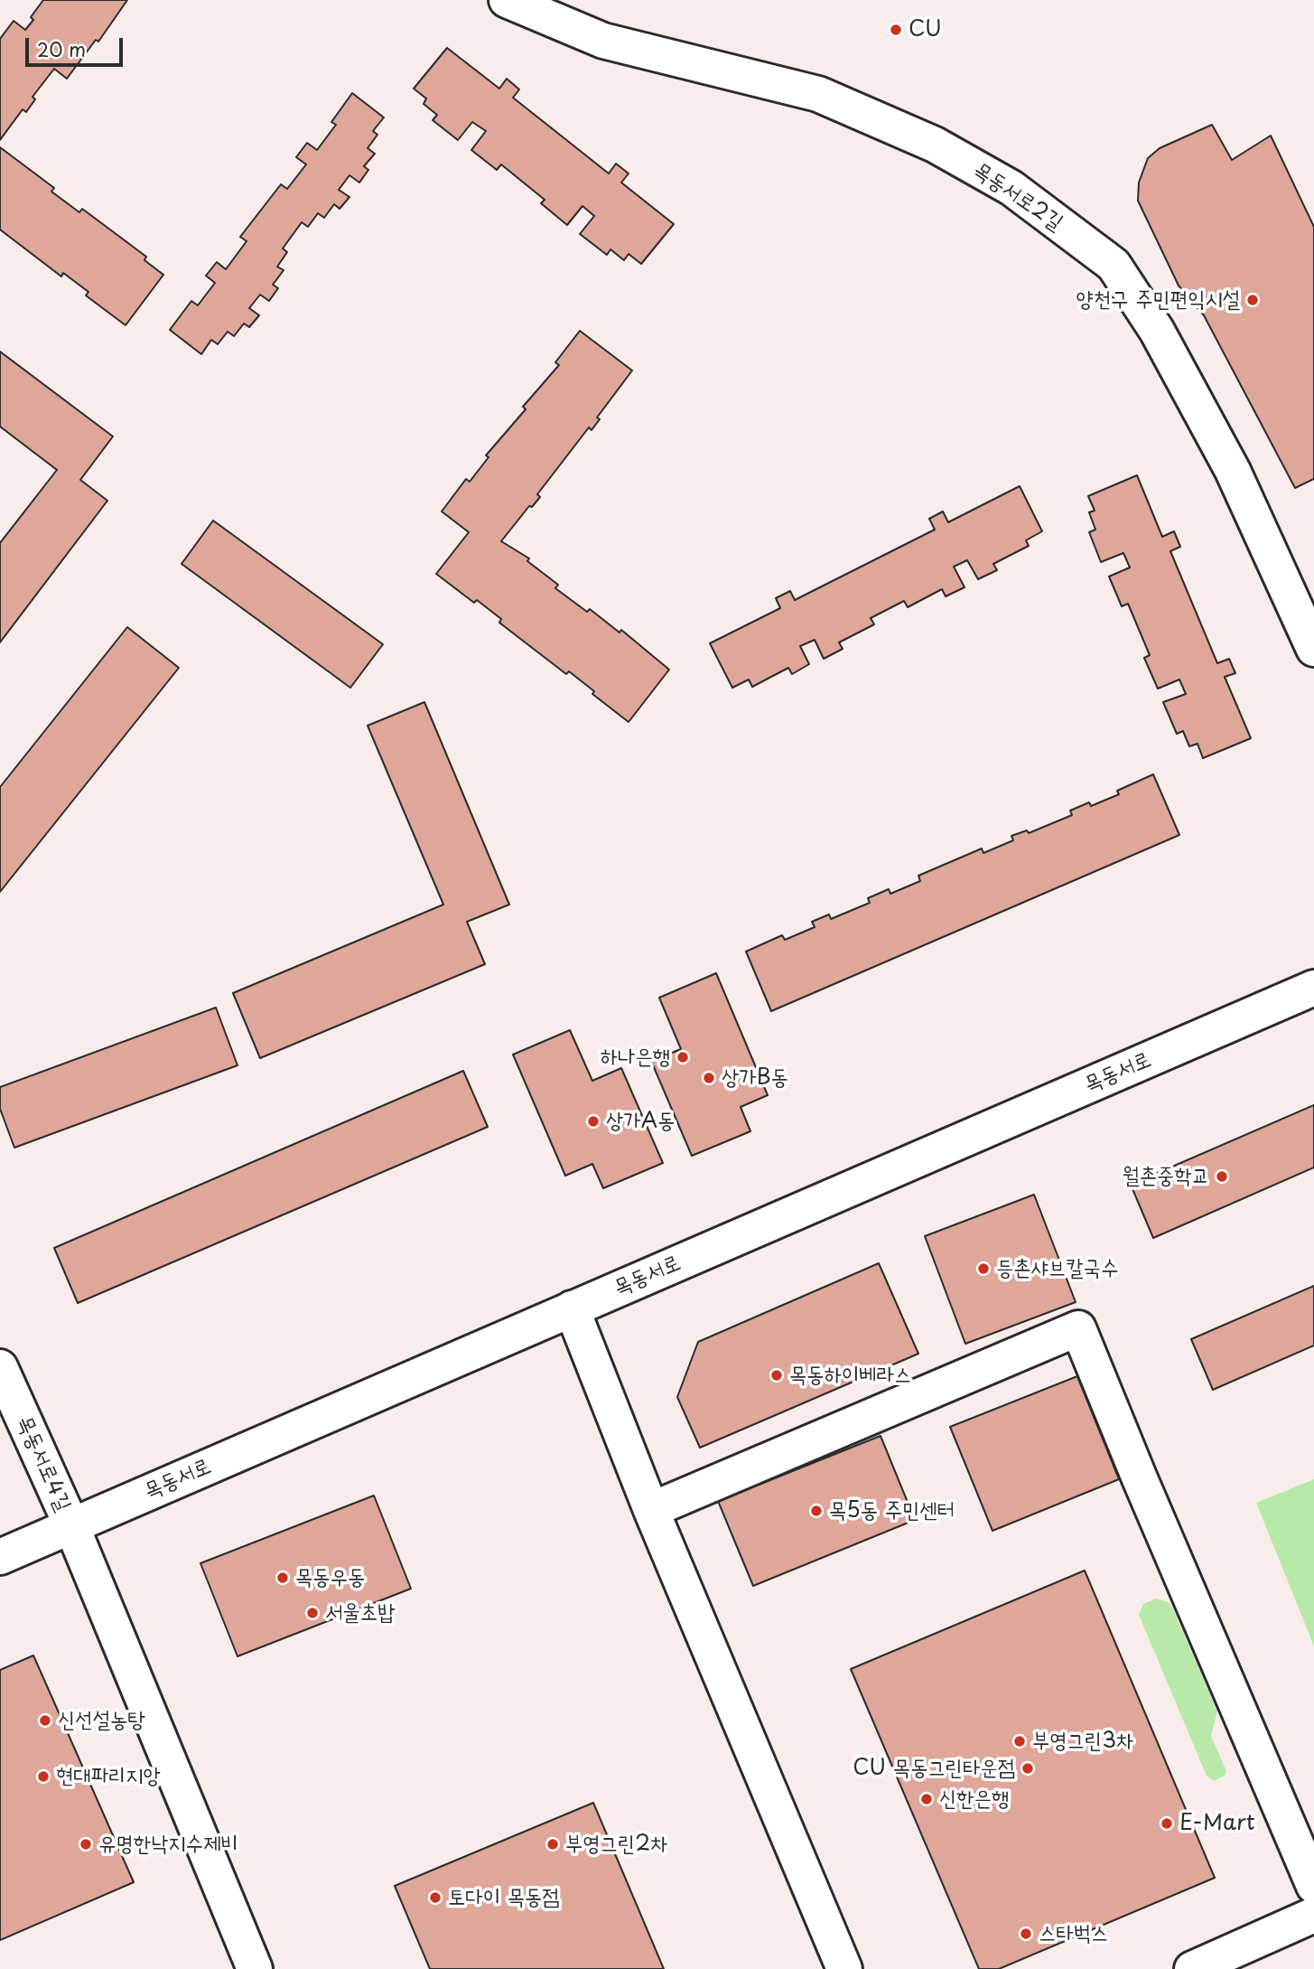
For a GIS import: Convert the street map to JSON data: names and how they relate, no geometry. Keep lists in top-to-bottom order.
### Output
{
  "streets": {
    "street": ["목동서로2길", "목동서로", "목동서로4길"]
  },
  "crossings": [
    ["목동서로", "목동서로4길"]
  ],
  "places": [
    "CU",
    "양천구 주민편익시설",
    "하나은행",
    "상가B동",
    "상가A동",
    "월촌중학교",
    "등촌샤브칼국수",
    "목동하이베라스",
    "목5동 주민센터",
    "목동우동",
    "서울초밥",
    "신선설농탕",
    "부영그린3차",
    "CU 목동그린타운점",
    "현대파리지앙",
    "신한은행",
    "E-Mart",
    "유명한낙지수제비",
    "부영그린2차",
    "토다이 목동점",
    "스타벅스"
  ],
  "scale_bar": "20 m"
}
